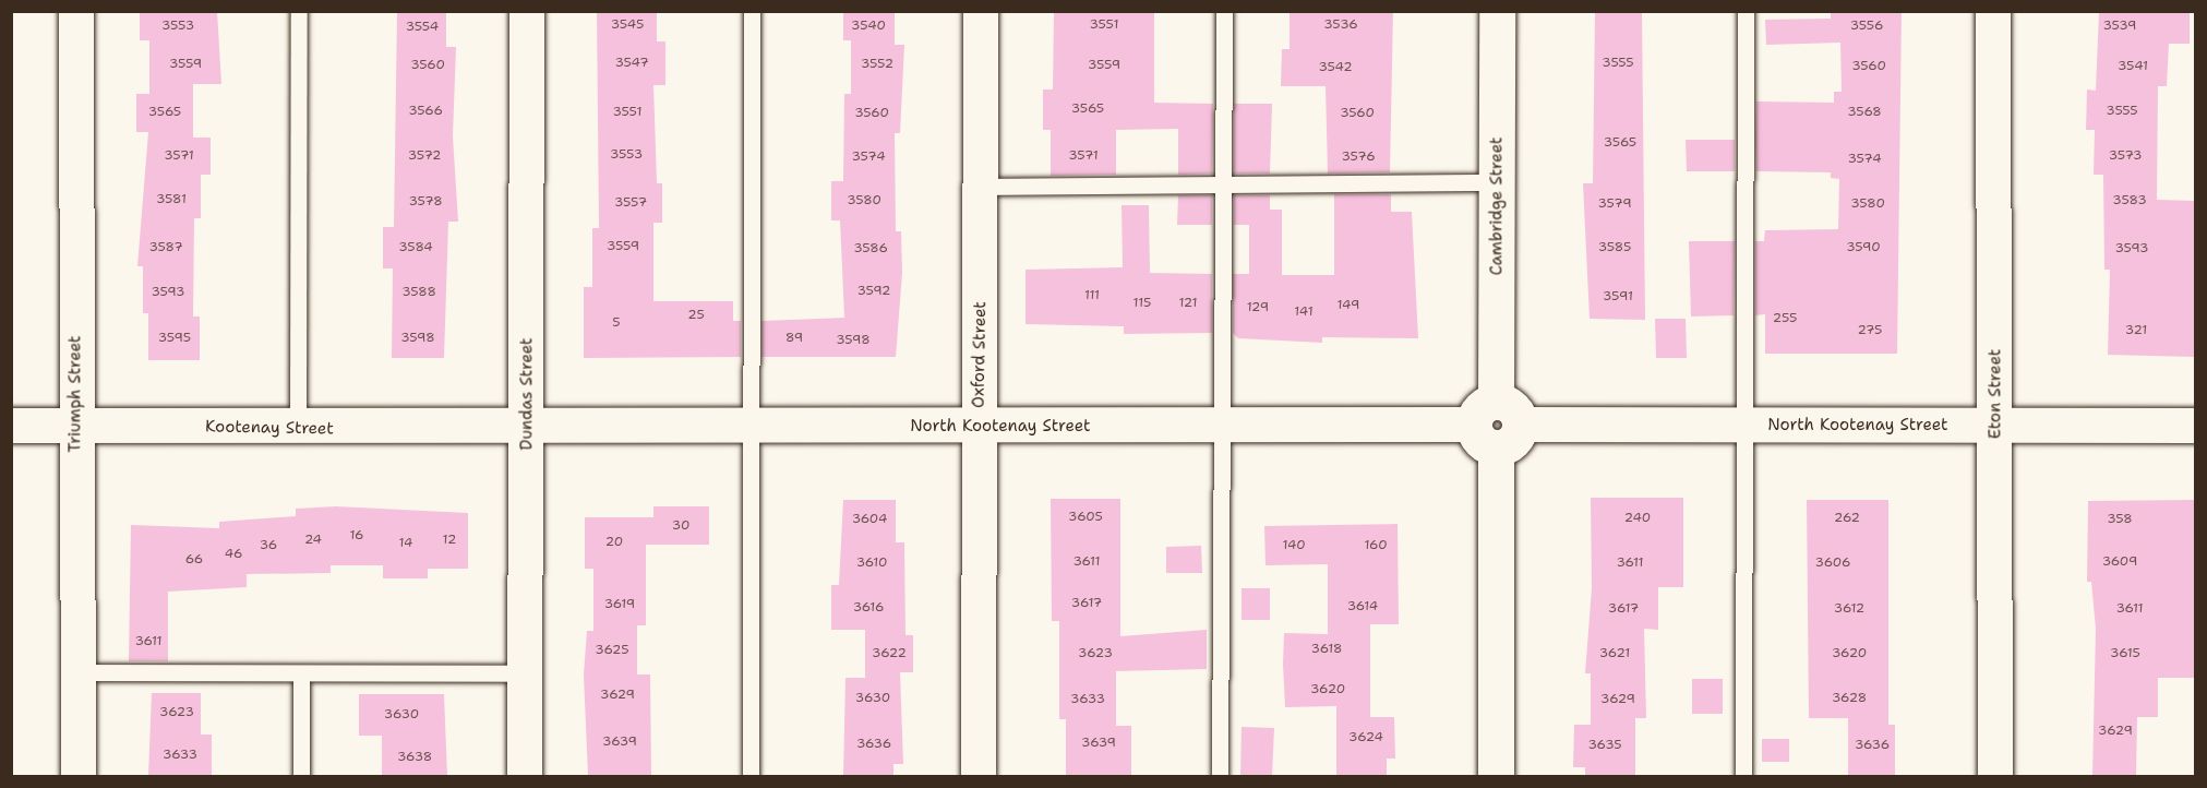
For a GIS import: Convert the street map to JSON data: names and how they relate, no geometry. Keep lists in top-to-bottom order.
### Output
{
  "streets": {
    "street": [
      "Cambridge Street",
      "Oxford Street",
      "Triumph Street",
      "Dundas Street",
      "Eton Street",
      "North Kootenay Street",
      "Kootenay Street"
    ]
  },
  "crossings": [
    ["Cambridge Street", "North Kootenay Street"],
    ["Oxford Street", "North Kootenay Street"],
    ["Triumph Street", "Kootenay Street"],
    ["Dundas Street", "North Kootenay Street"],
    ["Dundas Street", "Kootenay Street"],
    ["Eton Street", "North Kootenay Street"],
    ["North Kootenay Street", "Kootenay Street"]
  ],
  "house_numbers": [
    "3545",
    "3551",
    "3536",
    "3553",
    "3540",
    "3556",
    "3539",
    "3554",
    "3547",
    "3555",
    "3559",
    "3552",
    "3560",
    "3559",
    "3560",
    "3541",
    "3542",
    "3565",
    "3566",
    "3555",
    "3565",
    "3551",
    "3568",
    "3560",
    "3560",
    "3565",
    "3553",
    "3571",
    "3572",
    "3571",
    "3573",
    "3574",
    "3576",
    "3574",
    "3581",
    "3580",
    "3583",
    "3578",
    "3557",
    "3579",
    "3580",
    "3559",
    "3587",
    "3584",
    "3585",
    "3590",
    "3586",
    "3593",
    "3592",
    "3593",
    "3588",
    "111",
    "3591",
    "115",
    "121",
    "149",
    "129",
    "141",
    "25",
    "255",
    "5",
    "275",
    "321",
    "3595",
    "3598",
    "89",
    "3598",
    "3605",
    "240",
    "262",
    "3604",
    "358",
    "30",
    "16",
    "24",
    "12",
    "20",
    "14",
    "36",
    "140",
    "160",
    "46",
    "66",
    "3611",
    "3609",
    "3610",
    "3611",
    "3606",
    "3617",
    "3619",
    "3614",
    "3616",
    "3617",
    "3612",
    "3611",
    "3611",
    "3618",
    "3625",
    "3622",
    "3623",
    "3621",
    "3620",
    "3615",
    "3620",
    "3629",
    "3630",
    "3628",
    "3633",
    "3629",
    "3623",
    "3630",
    "3629",
    "3624",
    "3639",
    "3639",
    "3636",
    "3635",
    "3636",
    "3633",
    "3638"
  ]
}
